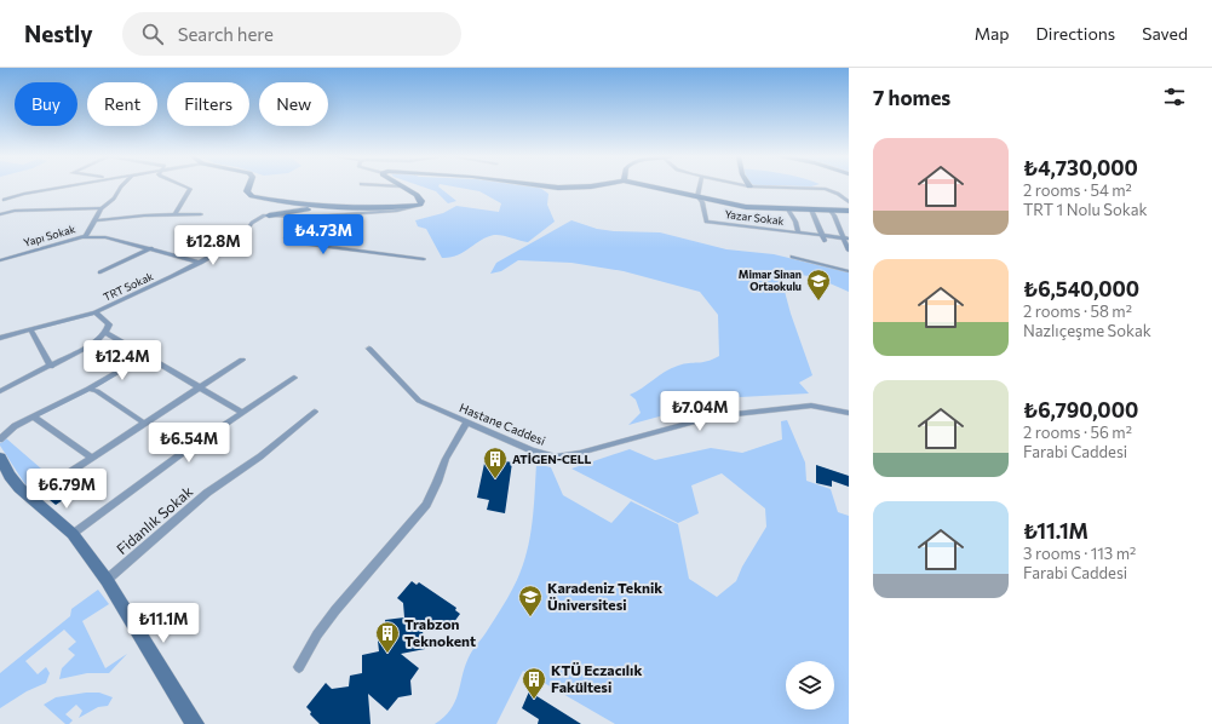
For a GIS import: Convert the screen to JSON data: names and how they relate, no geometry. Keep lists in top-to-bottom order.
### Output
{
  "streets": {
    "street": [
      "Yazar Sokak",
      "Yapı Sokak",
      "TRT Sokak",
      "Hastane Caddesi",
      "Fidanlık Sokak"
    ]
  },
  "places": {
    "school or university": ["Mimar Sinan Ortaokulu", "Karadeniz Teknik Üniversitesi"],
    "building": ["ATİGEN-CELL", "Trabzon Teknokent", "KTÜ Eczacılık Fakültesi"]
  },
  "page": {
    "header": "Nestly",
    "search": "Search here",
    "nav": ["Map", "Directions", "Saved"],
    "heading": "7 homes",
    "chip": [
      "Buy",
      "Rent",
      "Filters",
      "New"
    ],
    "list": [
      {
        "name": "₺4,730,000",
        "note": "2 rooms · 54 m² · TRT 1 Nolu Sokak"
      },
      {
        "name": "₺6,540,000",
        "note": "2 rooms · 58 m² · Nazlıçeşme Sokak"
      },
      {
        "name": "₺6,790,000",
        "note": "2 rooms · 56 m² · Farabi Caddesi"
      },
      {
        "name": "₺11.1M",
        "note": "3 rooms · 113 m² · Farabi Caddesi"
      }
    ],
    "price": [
      "₺4.73M",
      "₺12.8M",
      "₺12.4M",
      "₺7.04M",
      "₺6.54M",
      "₺6.79M",
      "₺11.1M"
    ]
  }
}
